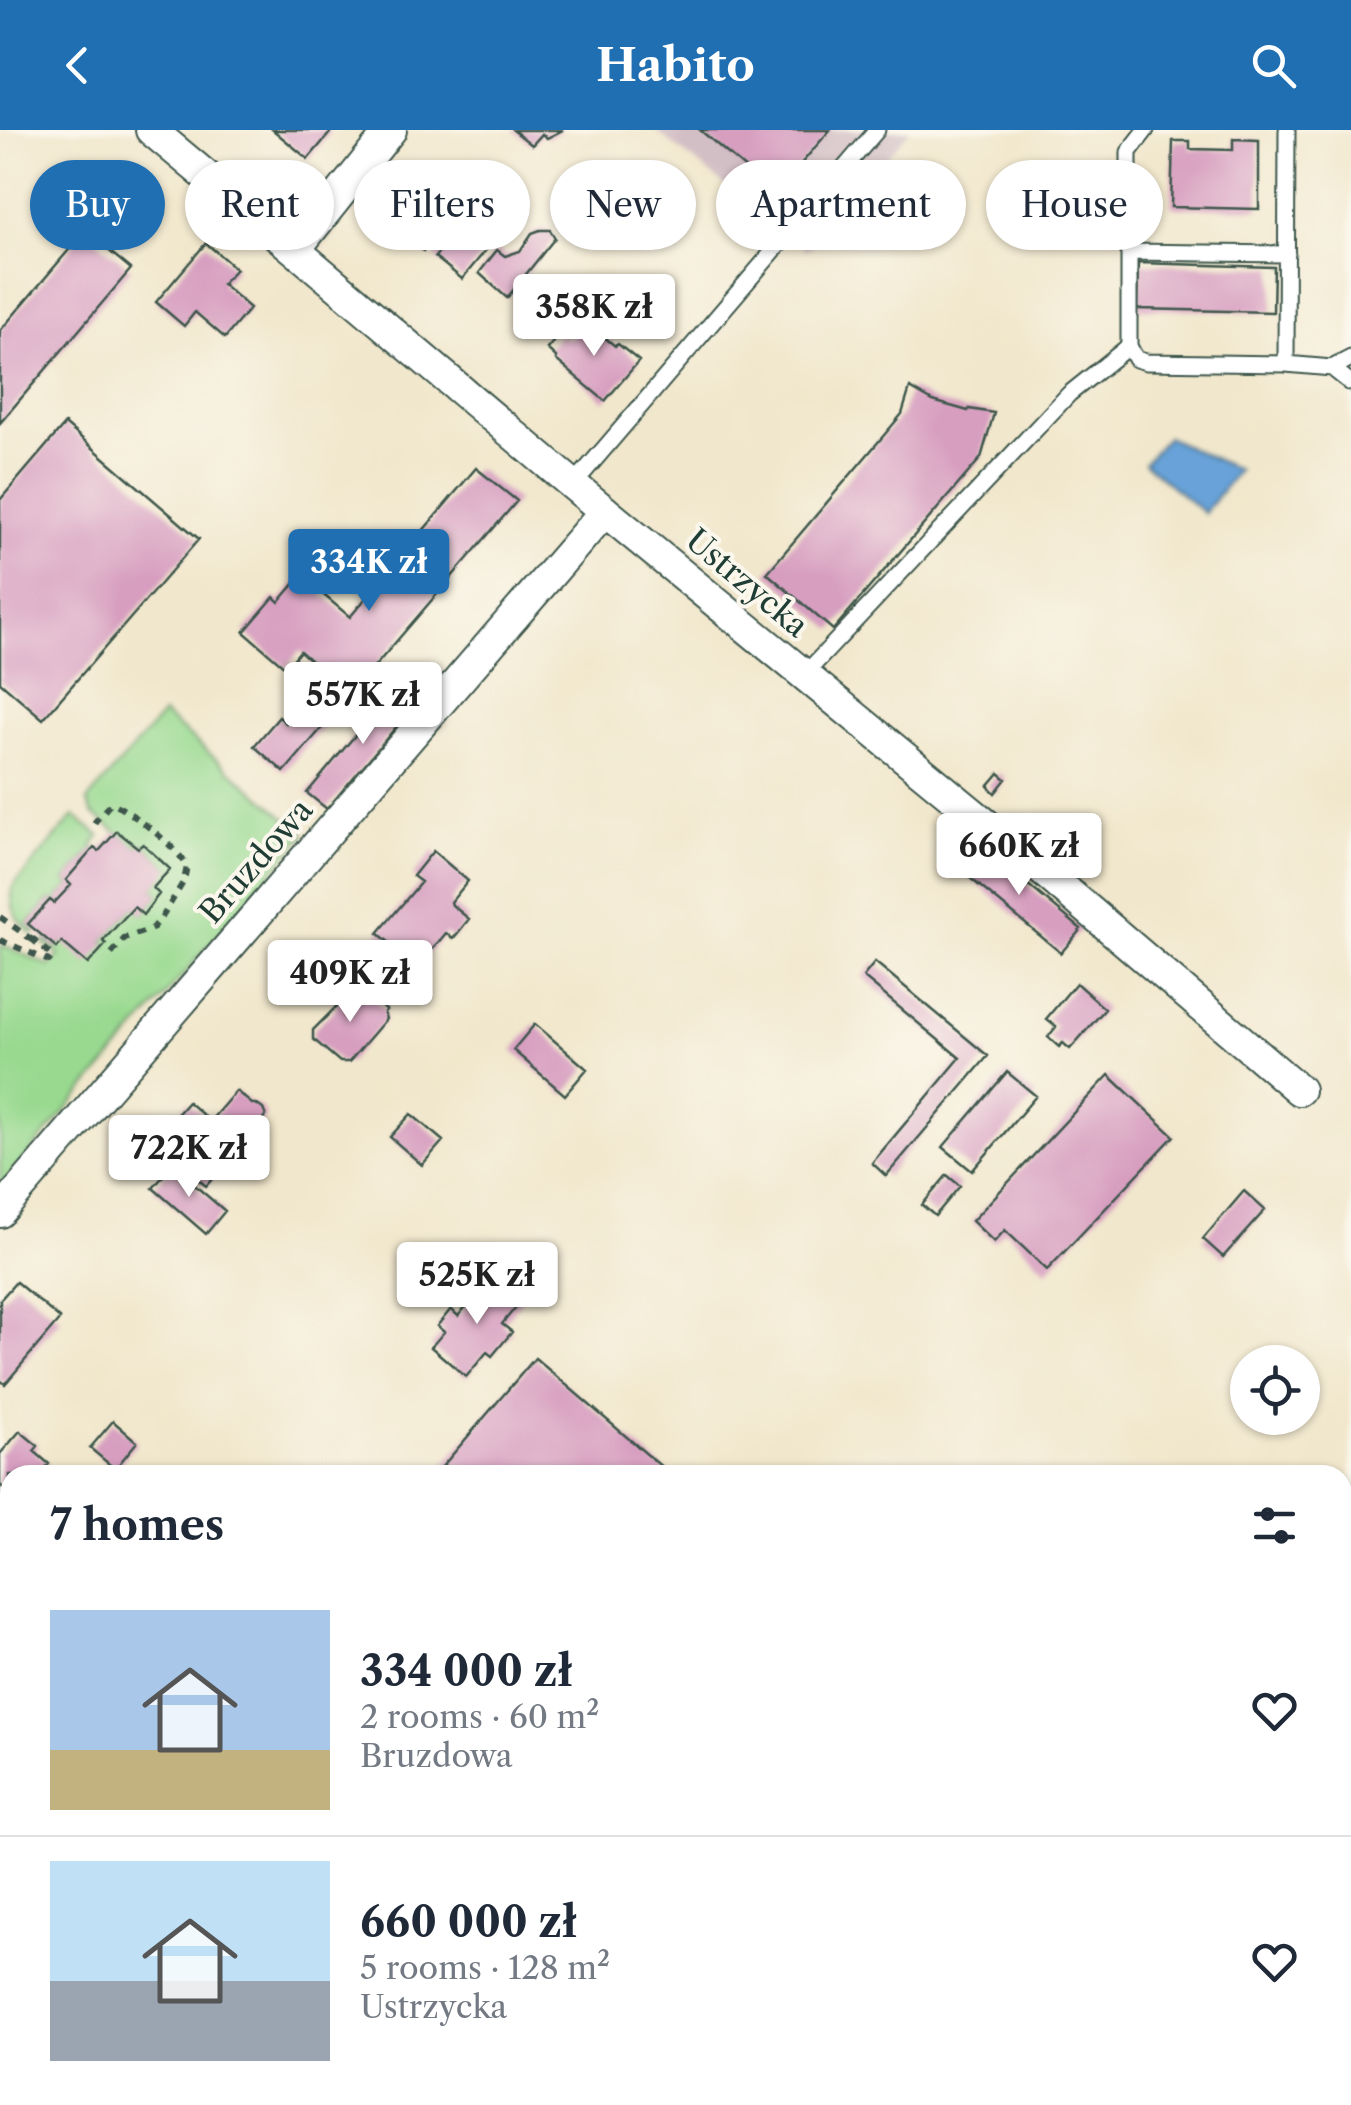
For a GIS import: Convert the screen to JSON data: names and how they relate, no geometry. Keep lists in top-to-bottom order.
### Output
{
  "streets": {
    "street": ["Ustrzycka", "Bruzdowa"]
  },
  "crossings": [
    ["Ustrzycka", "Bruzdowa"]
  ],
  "page": {
    "header": "Habito",
    "chip": [
      "Buy",
      "Rent",
      "Filters",
      "New",
      "Apartment",
      "House"
    ],
    "price": [
      "358K zł",
      "334K zł",
      "557K zł",
      "660K zł",
      "409K zł",
      "722K zł",
      "525K zł"
    ],
    "heading": "7 homes",
    "list": [
      {
        "name": "334 000 zł",
        "note": "2 rooms · 60 m² · Bruzdowa"
      },
      {
        "name": "660 000 zł",
        "note": "5 rooms · 128 m² · Ustrzycka"
      }
    ]
  }
}
